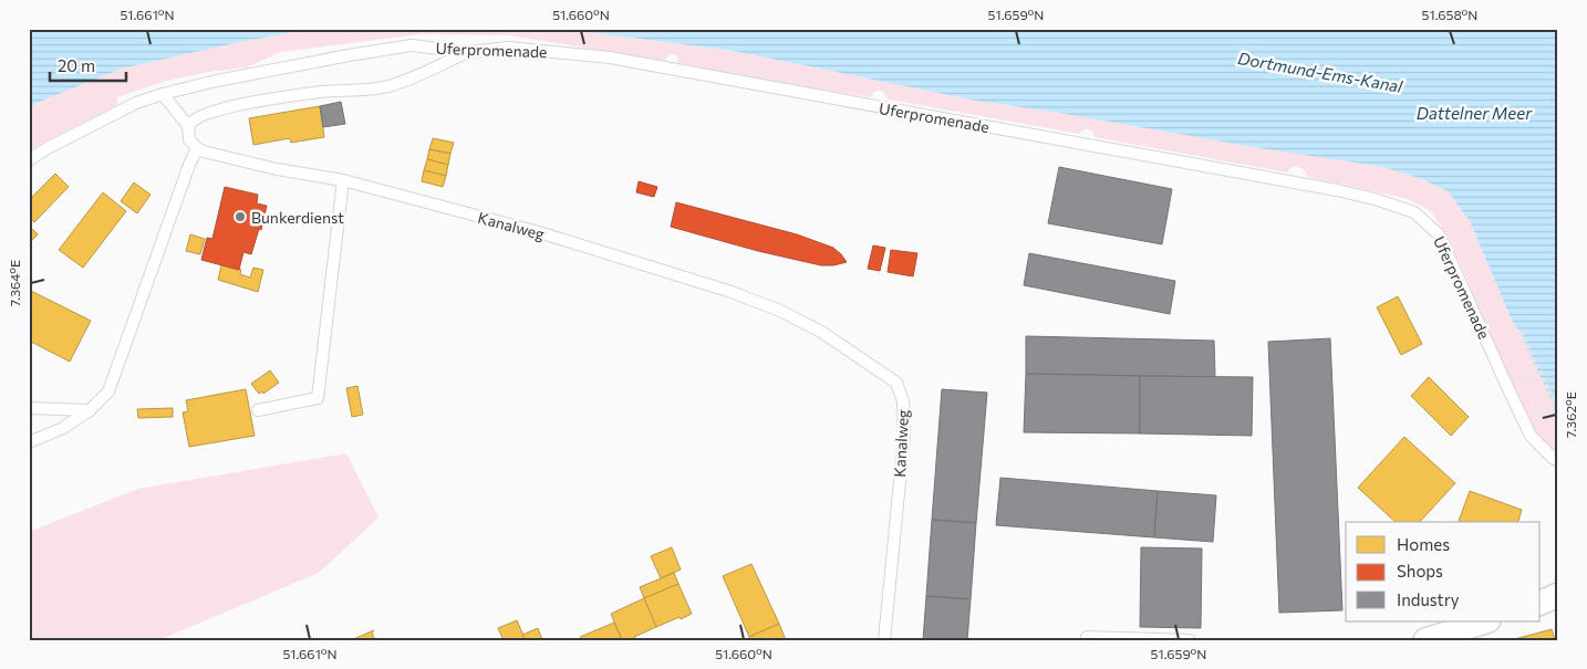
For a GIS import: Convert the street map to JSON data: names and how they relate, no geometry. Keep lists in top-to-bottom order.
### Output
{
  "streets": {
    "lane": ["Uferpromenade", "Kanalweg"]
  },
  "water": ["Dortmund-Ems-Kanal", "Dattelner Meer"],
  "places": ["Bunkerdienst"],
  "legend": ["Homes", "Shops", "Industry"],
  "scale_bar": "20 m",
  "coordinates": [
    "51.661°N",
    "51.660°N",
    "51.659°N",
    "51.658°N",
    "7.364°E",
    "7.362°E"
  ]
}
